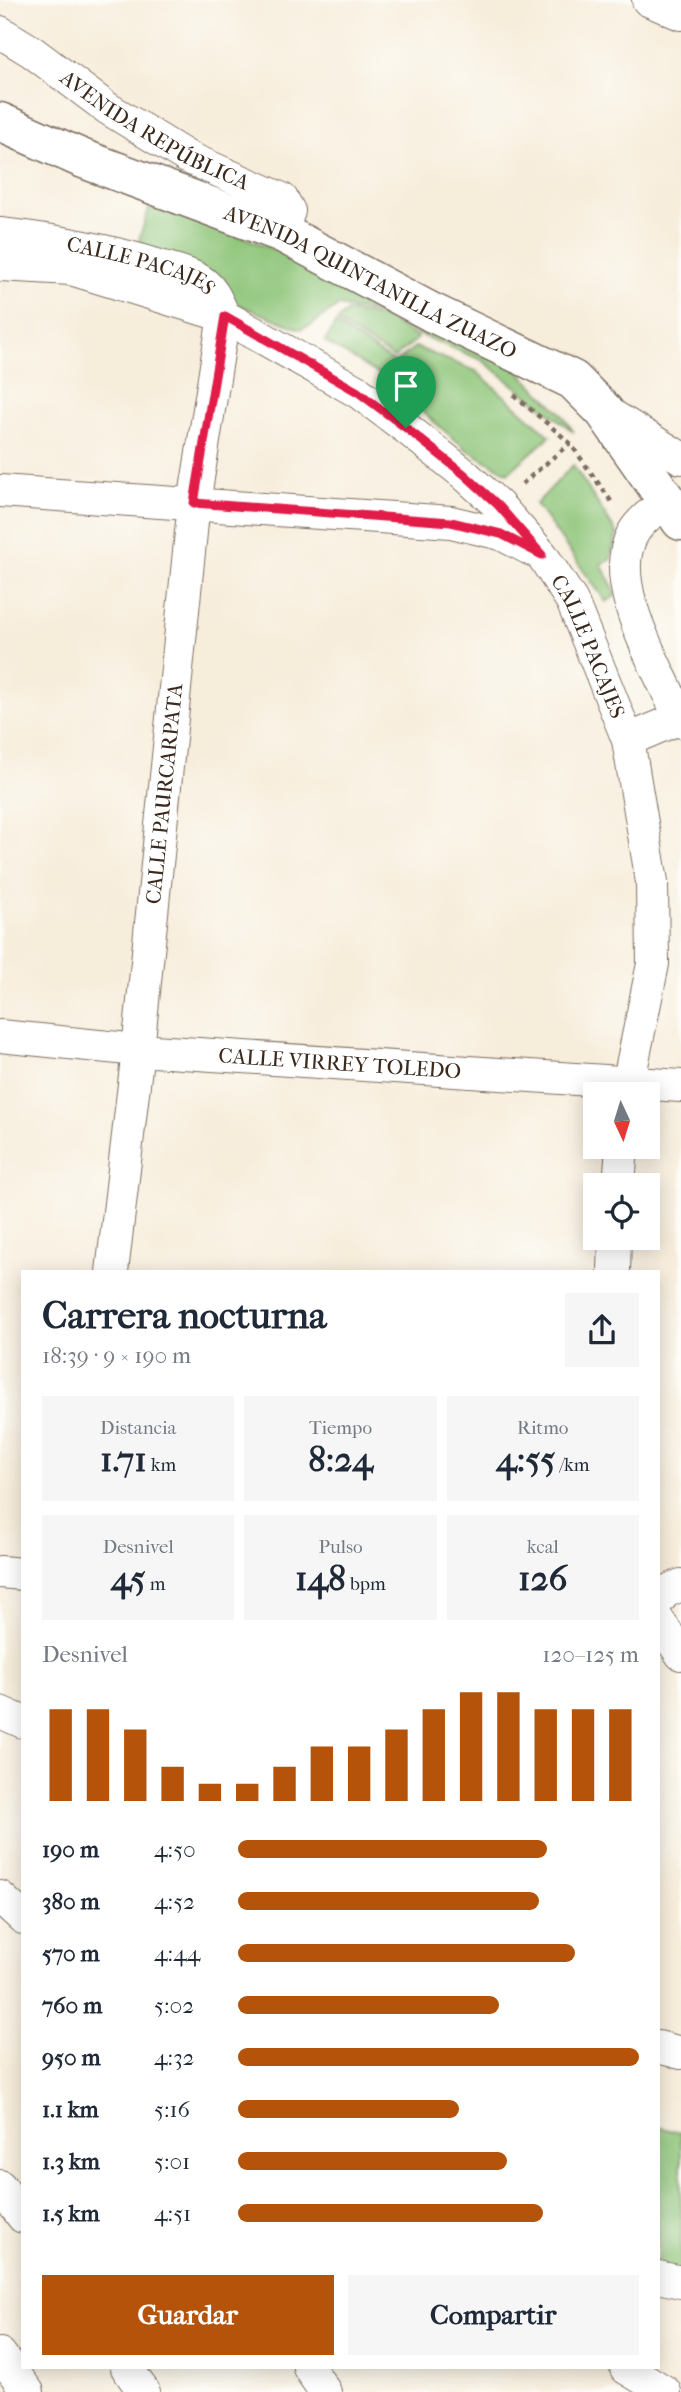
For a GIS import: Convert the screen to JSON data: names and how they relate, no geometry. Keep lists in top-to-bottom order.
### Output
{
  "streets": {
    "street": [
      "AVENIDA REPÚBLICA",
      "CALLE PACAJES",
      "AVENIDA QUINTANILLA ZUAZO",
      "CALLE PAURCARPATA",
      "CALLE VIRREY TOLEDO"
    ]
  },
  "crossings": [
    ["AVENIDA REPÚBLICA", "AVENIDA QUINTANILLA ZUAZO"],
    ["CALLE PACAJES", "CALLE PAURCARPATA"],
    ["CALLE PAURCARPATA", "CALLE VIRREY TOLEDO"]
  ],
  "north": "bottom",
  "page": {
    "heading": ["Carrera nocturna", "18:39 · 9 × 190 m"],
    "stats": [
      ["Distancia", "1.71 km"],
      ["Tiempo", "8:24"],
      ["Ritmo", "4:55 /km"],
      ["Desnivel", "45 m"],
      ["Pulso", "148 bpm"],
      ["kcal", "126"]
    ],
    "chart": ["Desnivel", "120–125 m"],
    "list": [
      {
        "name": "190 m",
        "note": "4:50"
      },
      {
        "name": "380 m",
        "note": "4:52"
      },
      {
        "name": "570 m",
        "note": "4:44"
      },
      {
        "name": "760 m",
        "note": "5:02"
      },
      {
        "name": "950 m",
        "note": "4:32"
      },
      {
        "name": "1.1 km",
        "note": "5:16"
      },
      {
        "name": "1.3 km",
        "note": "5:01"
      },
      {
        "name": "1.5 km",
        "note": "4:51"
      }
    ],
    "buttons": ["Guardar", "Compartir"]
  }
}
